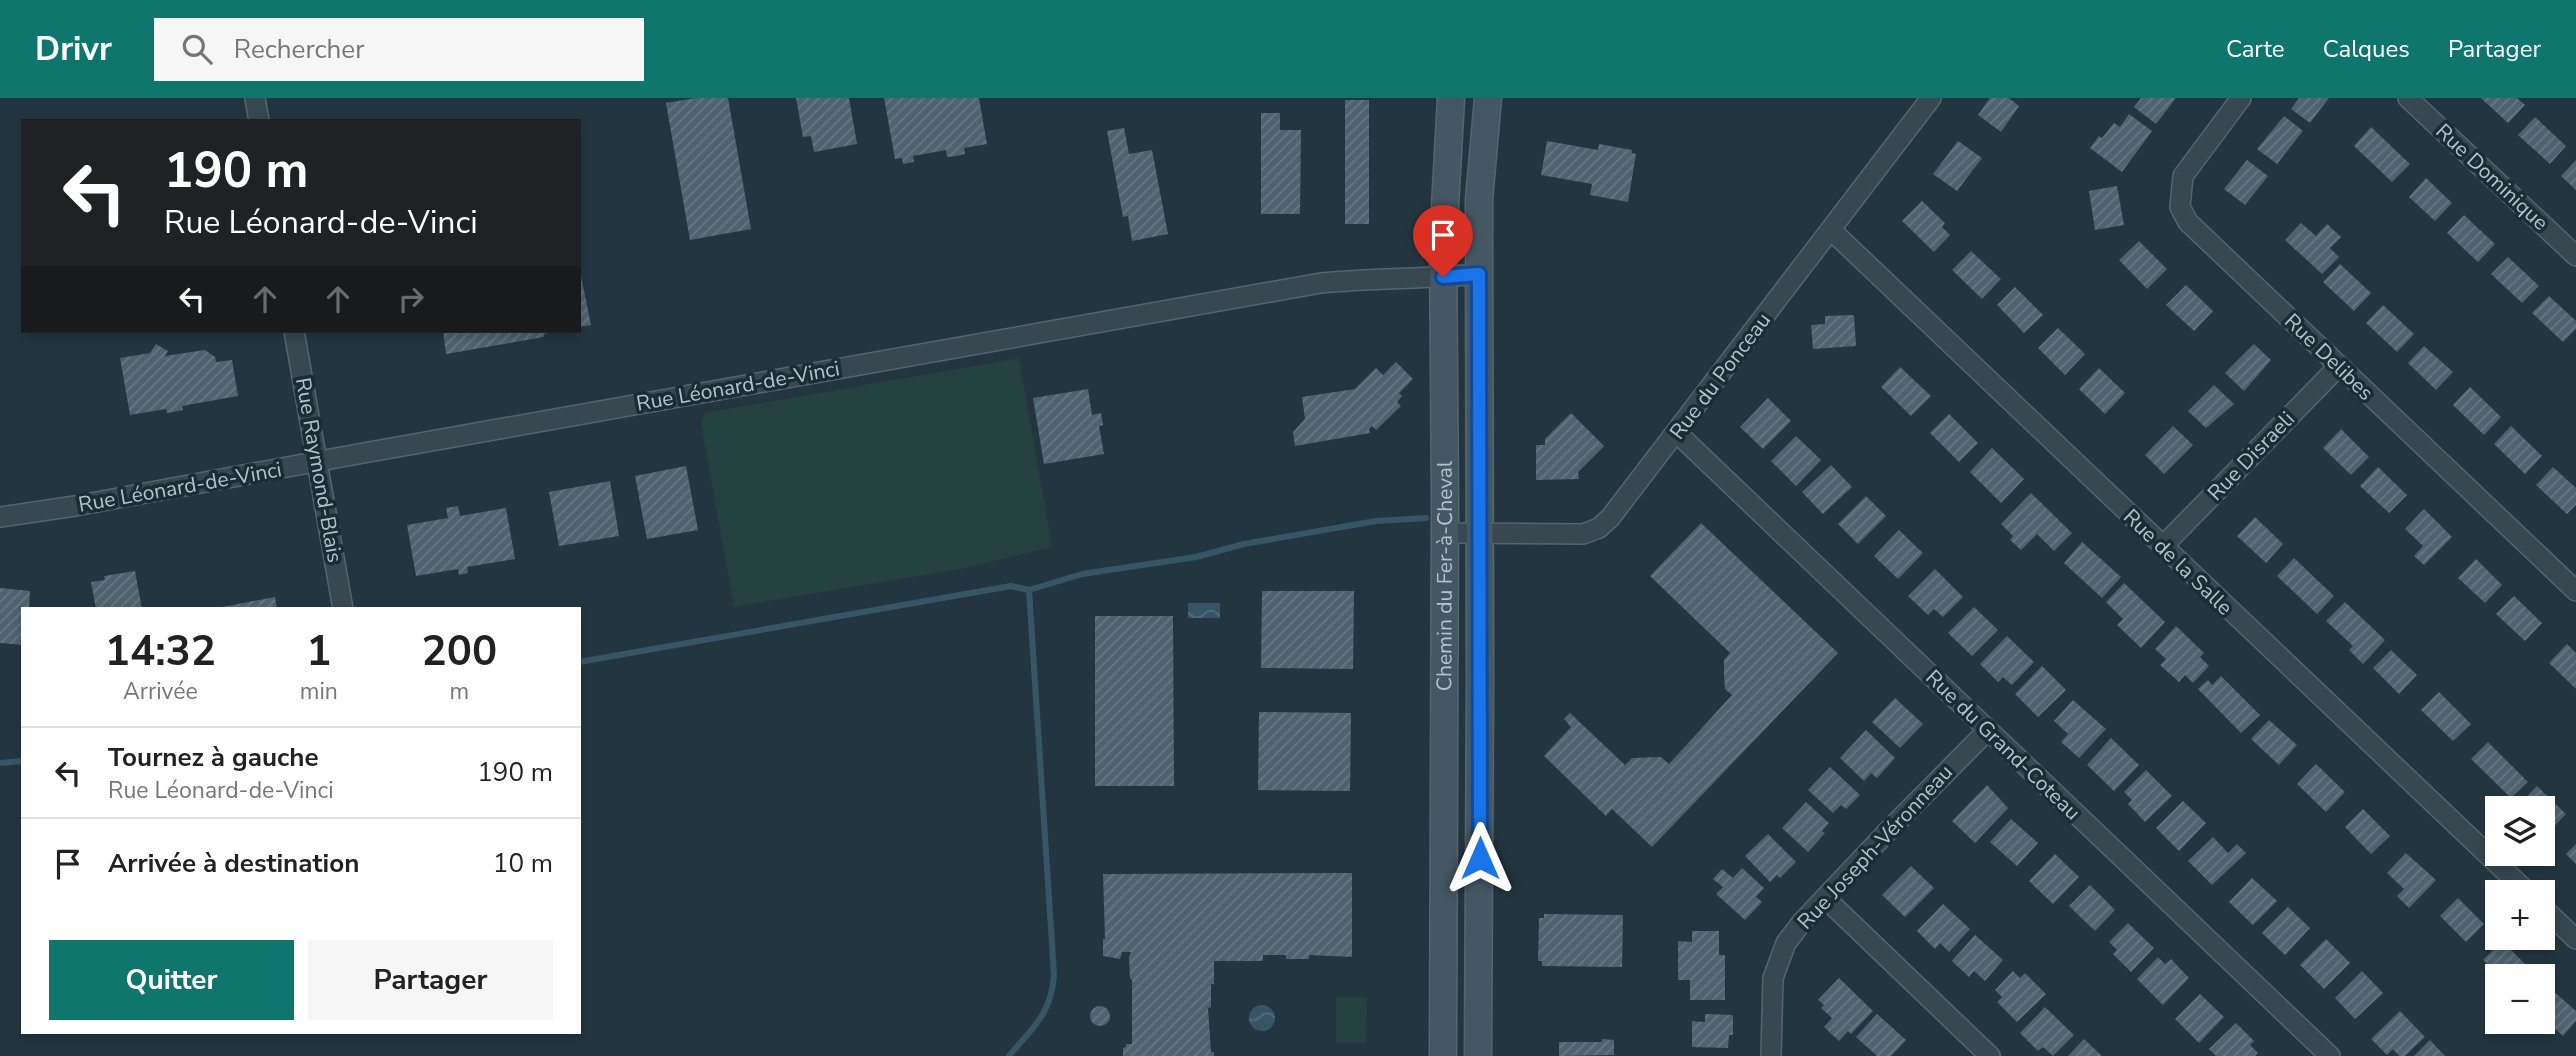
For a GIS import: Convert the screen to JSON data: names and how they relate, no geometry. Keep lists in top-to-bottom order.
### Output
{
  "streets": {
    "street": [
      "Rue Dominique",
      "Rue Delibes",
      "Rue du Ponceau",
      "Rue Léonard-de-Vinci",
      "Rue Disraeli",
      "Rue Raymond-Blais",
      "Rue de la Salle",
      "Chemin du Fer-à-Cheval",
      "Rue du Grand-Coteau",
      "Rue Joseph-Véronneau"
    ]
  },
  "crossings": [
    ["Rue Delibes", "Rue Disraeli"],
    ["Rue du Ponceau", "Rue de la Salle"],
    ["Rue du Ponceau", "Chemin du Fer-à-Cheval"],
    ["Rue du Ponceau", "Rue du Grand-Coteau"],
    ["Rue Léonard-de-Vinci", "Rue Raymond-Blais"],
    ["Rue Léonard-de-Vinci", "Chemin du Fer-à-Cheval"],
    ["Rue Disraeli", "Rue de la Salle"],
    ["Rue du Grand-Coteau", "Rue Joseph-Véronneau"]
  ],
  "page": {
    "header": "Drivr",
    "search": "Rechercher",
    "nav": ["Carte", "Calques", "Partager"],
    "turn": ["190 m", "Rue Léonard-de-Vinci"],
    "eta": [
      "14:32",
      "Arrivée",
      "1",
      "min",
      "200",
      "m"
    ],
    "list": [
      {
        "name": "Tournez à gauche",
        "note": "Rue Léonard-de-Vinci",
        "value": "190 m"
      },
      {
        "name": "Arrivée à destination",
        "value": "10 m"
      }
    ],
    "map_buttons": ["+", "−"],
    "buttons": ["Quitter", "Partager"]
  }
}
